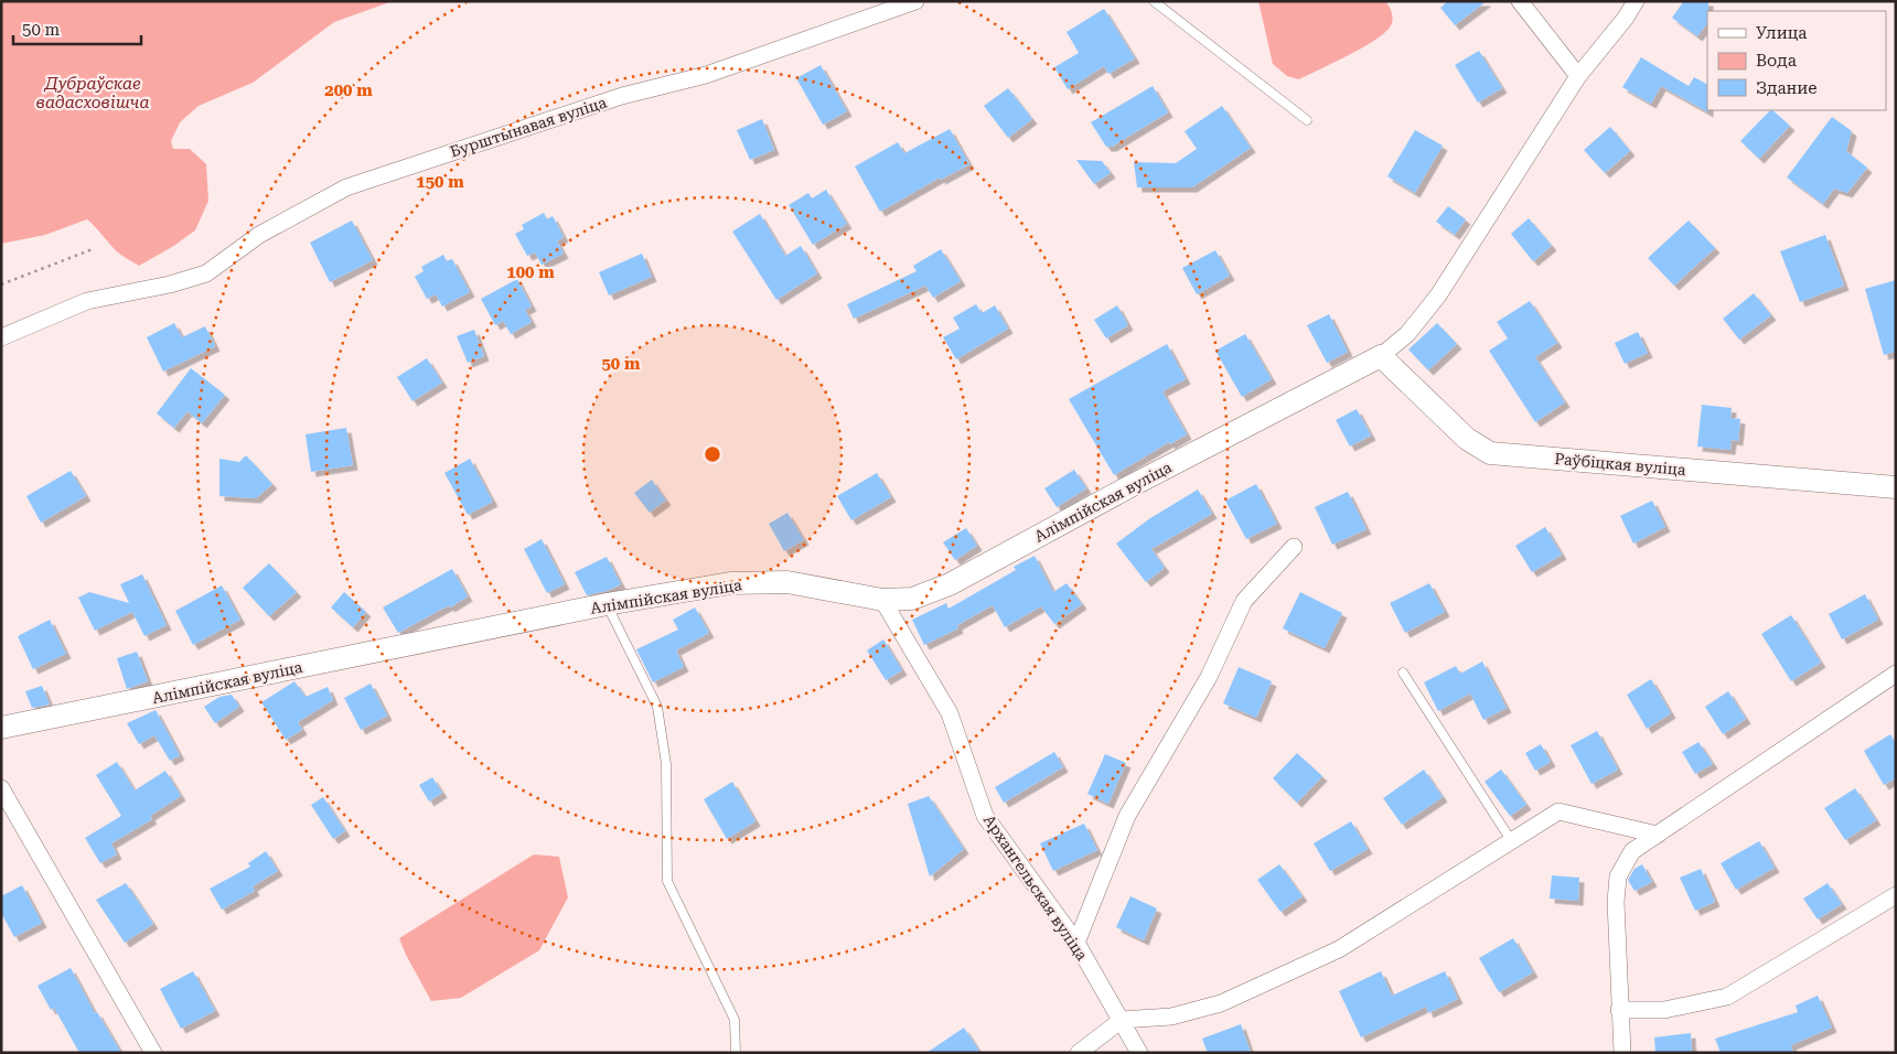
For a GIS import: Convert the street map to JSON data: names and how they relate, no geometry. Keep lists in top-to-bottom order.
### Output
{
  "streets": {
    "street": [
      "Бурштынавая вуліца",
      "Раўбіцкая вуліца",
      "Алімпійская вуліца",
      "Архангельская вуліца"
    ]
  },
  "crossings": [
    ["Раўбіцкая вуліца", "Алімпійская вуліца"],
    ["Алімпійская вуліца", "Архангельская вуліца"]
  ],
  "water": ["Дубраўскае вадасховішча"],
  "legend": ["Улица", "Вода", "Здание"],
  "scale_bar": "50 m",
  "rings": [
    "200 m",
    "150 m",
    "100 m",
    "50 m"
  ]
}
